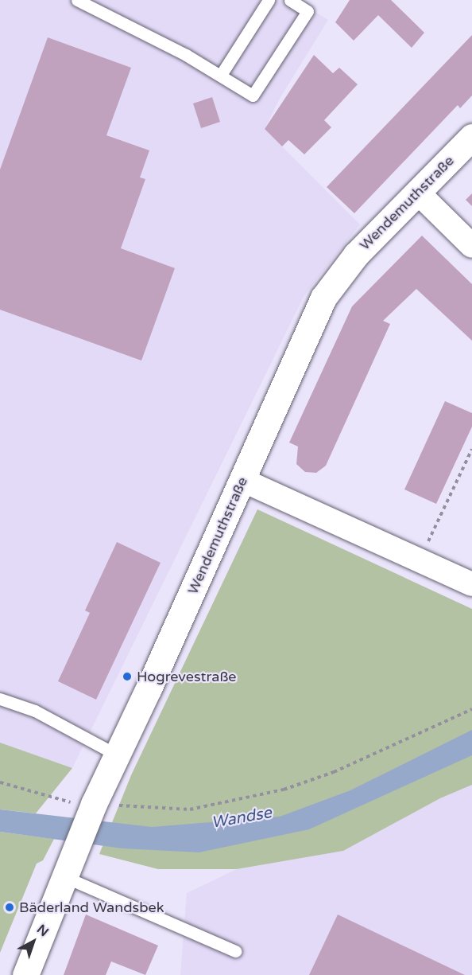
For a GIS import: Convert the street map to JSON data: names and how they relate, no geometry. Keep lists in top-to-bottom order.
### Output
{
  "streets": {
    "street": ["Wendemuthstraße"]
  },
  "water": ["Wandse"],
  "places": ["Hogrevestraße", "Bäderland Wandsbek"],
  "north": "top right"
}
